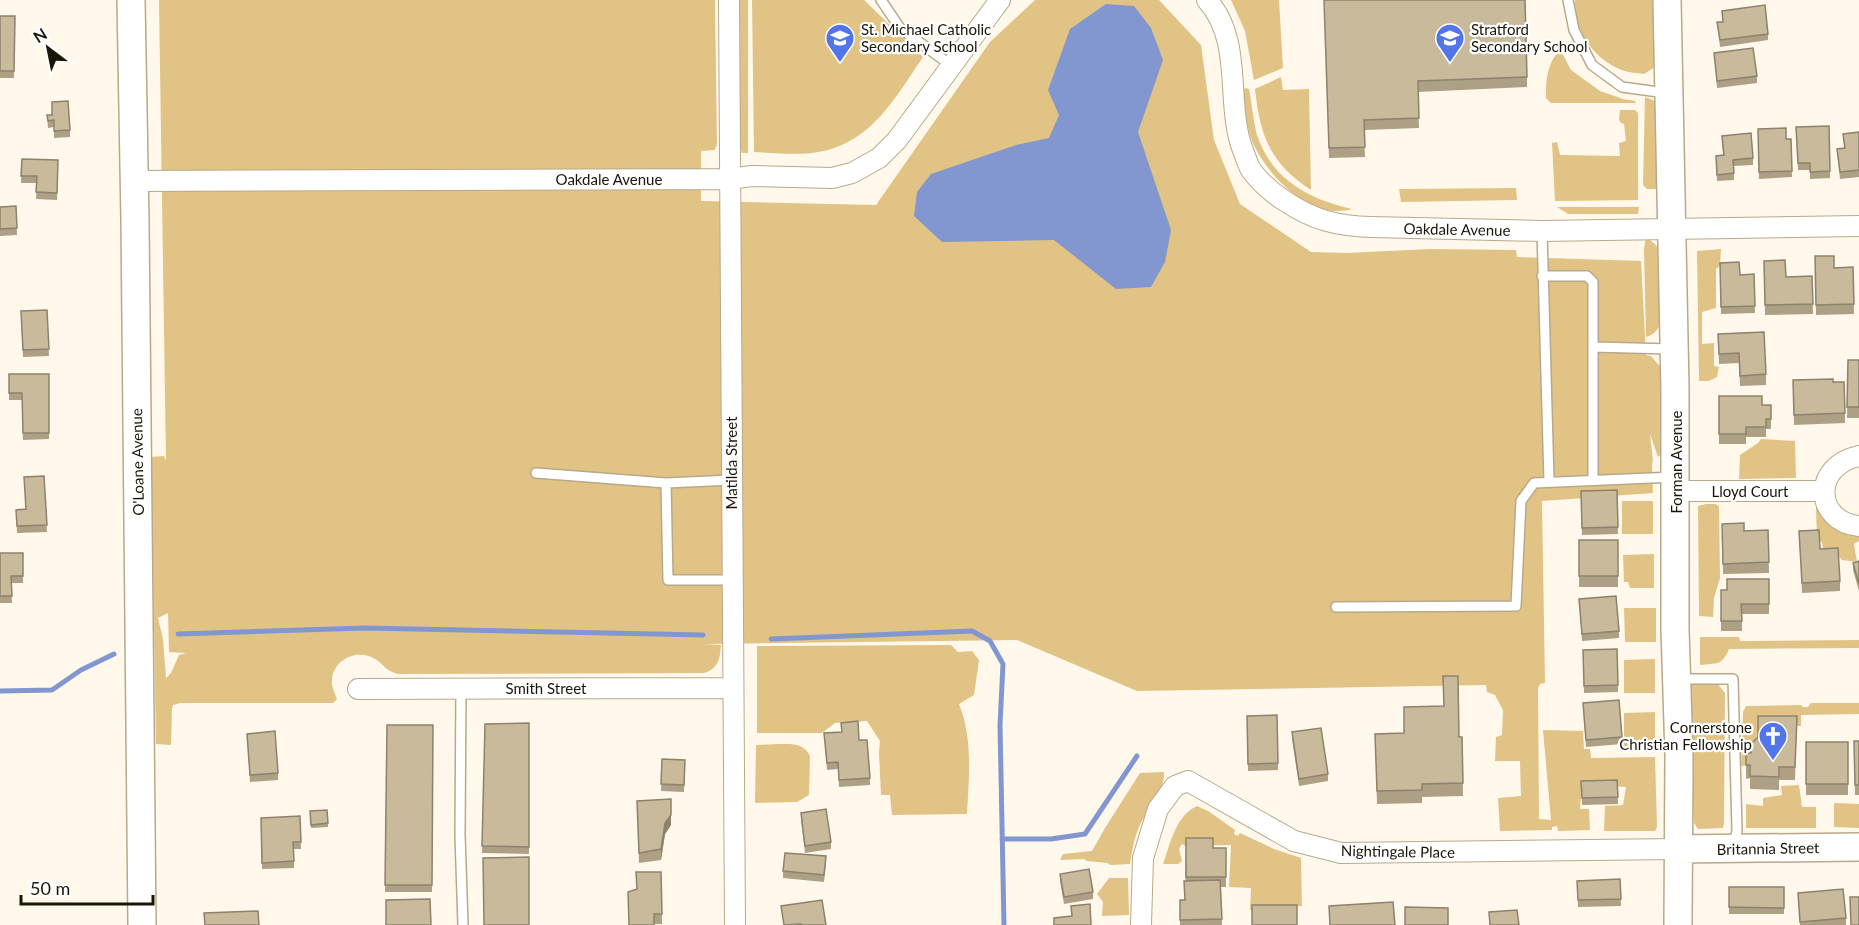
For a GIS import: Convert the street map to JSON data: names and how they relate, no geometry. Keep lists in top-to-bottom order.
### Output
{
  "streets": {
    "street": [
      "Oakdale Avenue",
      "O'Loane Avenue",
      "Forman Avenue",
      "Matilda Street",
      "Lloyd Court",
      "Smith Street",
      "Britannia Street",
      "Nightingale Place"
    ]
  },
  "crossings": [
    ["Oakdale Avenue", "O'Loane Avenue"],
    ["Oakdale Avenue", "Forman Avenue"],
    ["Oakdale Avenue", "Matilda Street"],
    ["Forman Avenue", "Lloyd Court"],
    ["Forman Avenue", "Britannia Street"],
    ["Forman Avenue", "Nightingale Place"],
    ["Matilda Street", "Smith Street"],
    ["Britannia Street", "Nightingale Place"]
  ],
  "places": {
    "school or university": ["St. Michael Catholic Secondary School", "Stratford Secondary School"],
    "church": ["Cornerstone Christian Fellowship"]
  },
  "scale_bar": "50 m",
  "north": "top left"
}
